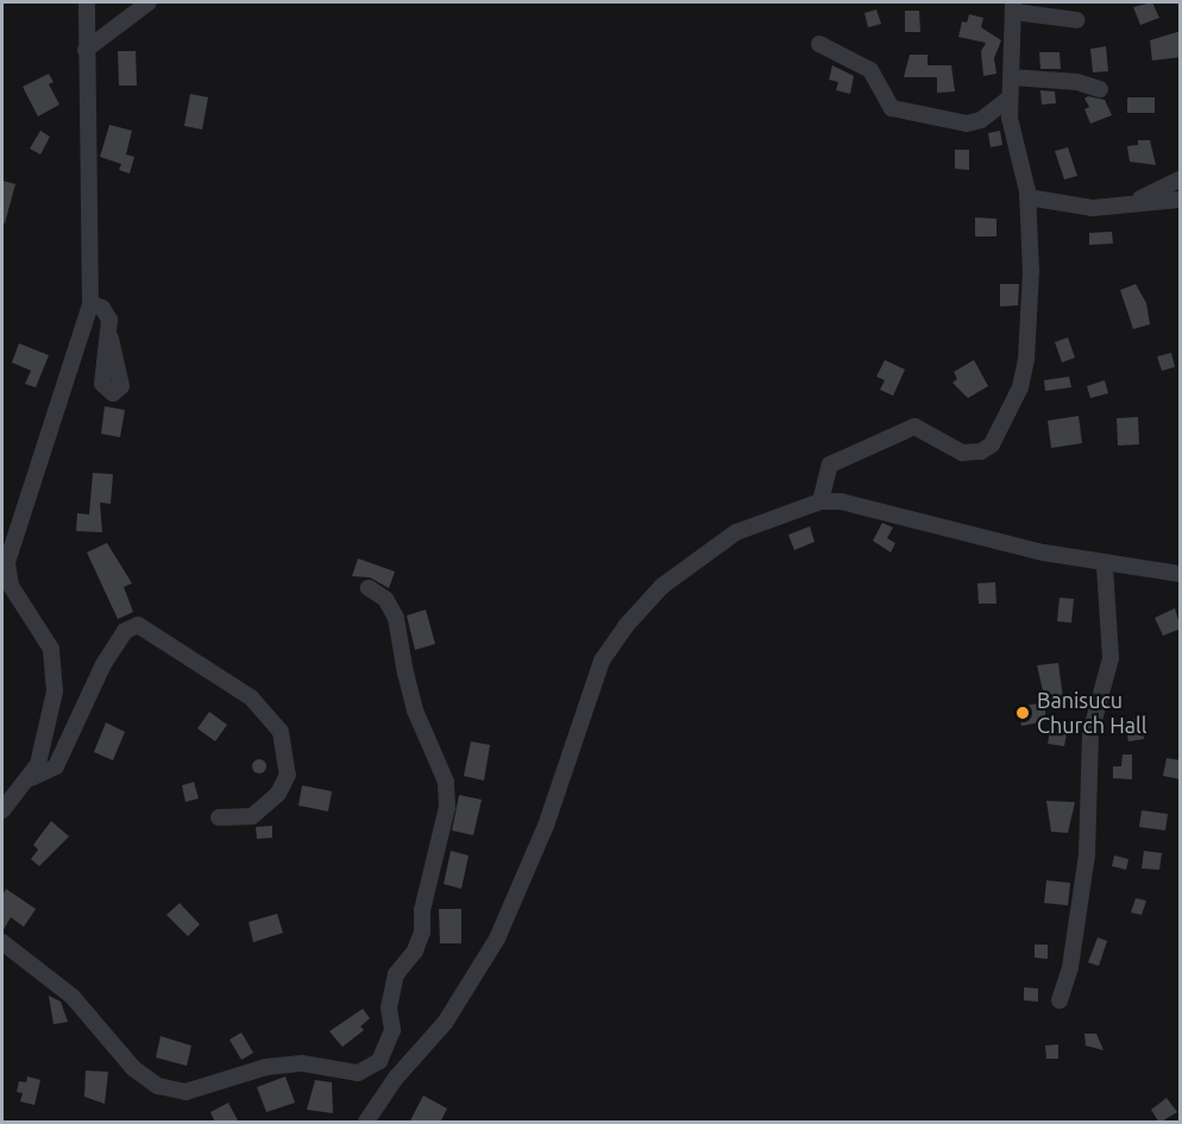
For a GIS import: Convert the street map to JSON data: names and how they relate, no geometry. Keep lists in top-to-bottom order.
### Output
{
  "places": ["Banisucu Church Hall"]
}
